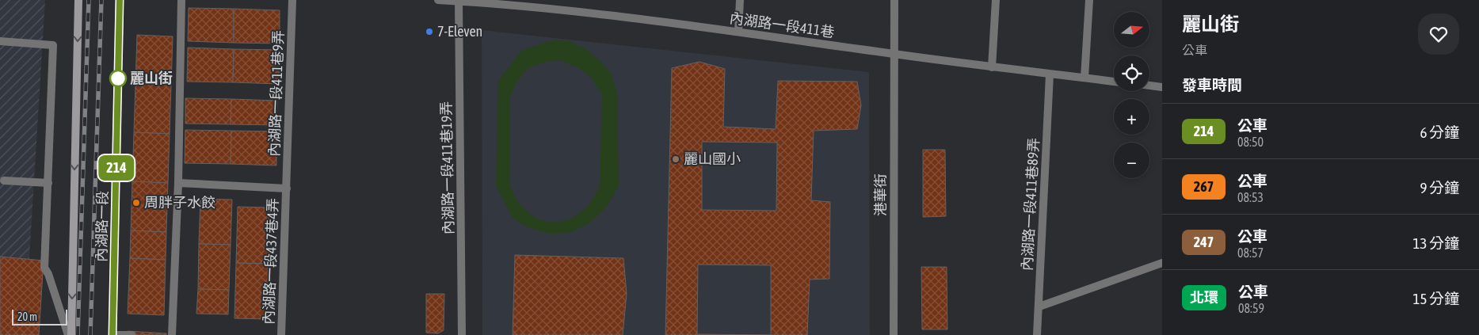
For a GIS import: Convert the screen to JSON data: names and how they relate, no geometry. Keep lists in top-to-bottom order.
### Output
{
  "streets": {
    "main road": ["內湖路一段"],
    "street": [
      "內湖路一段411巷",
      "內湖路一段411巷9弄",
      "內湖路一段411巷19弄",
      "港華街",
      "內湖路一段411巷89弄",
      "內湖路一段437巷4弄"
    ]
  },
  "crossings": [
    ["內湖路一段411巷", "內湖路一段411巷19弄"],
    ["內湖路一段411巷", "港華街"],
    ["內湖路一段411巷", "內湖路一段411巷89弄"],
    ["內湖路一段411巷9弄", "內湖路一段437巷4弄"]
  ],
  "places": [
    "7-Eleven",
    "麗山街",
    "麗山國小",
    "周胖子水餃"
  ],
  "lines": ["bus line 214"],
  "scale_bar": "20 m",
  "north": "right",
  "page": {
    "on_map": "214",
    "heading": [
      ["麗山街", "公車"],
      "發車時間"
    ],
    "map_buttons": ["+", "−"],
    "list": [
      {
        "mark": "214",
        "name": "公車",
        "note": "08:50",
        "value": "6 分鐘"
      },
      {
        "mark": "267",
        "name": "公車",
        "note": "08:53",
        "value": "9 分鐘"
      },
      {
        "mark": "247",
        "name": "公車",
        "note": "08:57",
        "value": "13 分鐘"
      },
      {
        "mark": "北環",
        "name": "公車",
        "note": "08:59",
        "value": "15 分鐘"
      }
    ],
    "scale": "20 m"
  }
}
